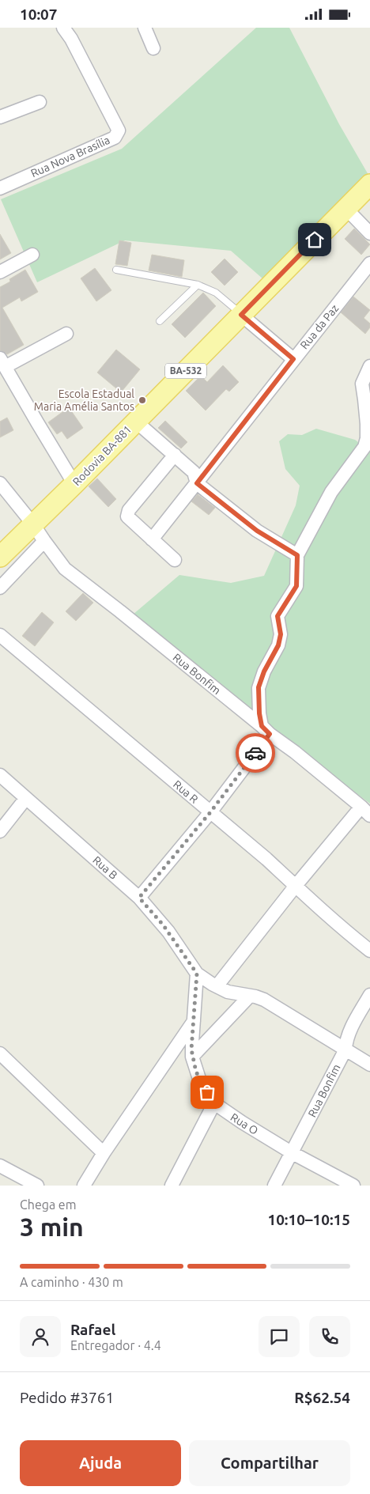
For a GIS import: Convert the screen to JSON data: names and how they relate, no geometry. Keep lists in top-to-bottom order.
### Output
{
  "streets": {
    "main road": ["BA-532", "Rodovia BA-881"],
    "street": [
      "Rua Nova Brasília",
      "Rua da Paz",
      "Rua Bonfim",
      "Rua R",
      "Rua B",
      "Rua O"
    ]
  },
  "crossings": [
    ["Rodovia BA-881", "Rua Bonfim"],
    ["Rua Bonfim", "Rua O"],
    ["Rua B", "Rua O"]
  ],
  "places": ["Escola Estadual Maria Amélia Santos"],
  "page": {
    "status": "10:07",
    "heading": ["3 min", "Chega em", "10:10–10:15"],
    "panel": [
      "Rafael",
      "Entregador · 4.4",
      "Pedido #3761",
      "R$62.54"
    ],
    "bar": "A caminho · 430 m",
    "buttons": ["Ajuda", "Compartilhar"]
  }
}
